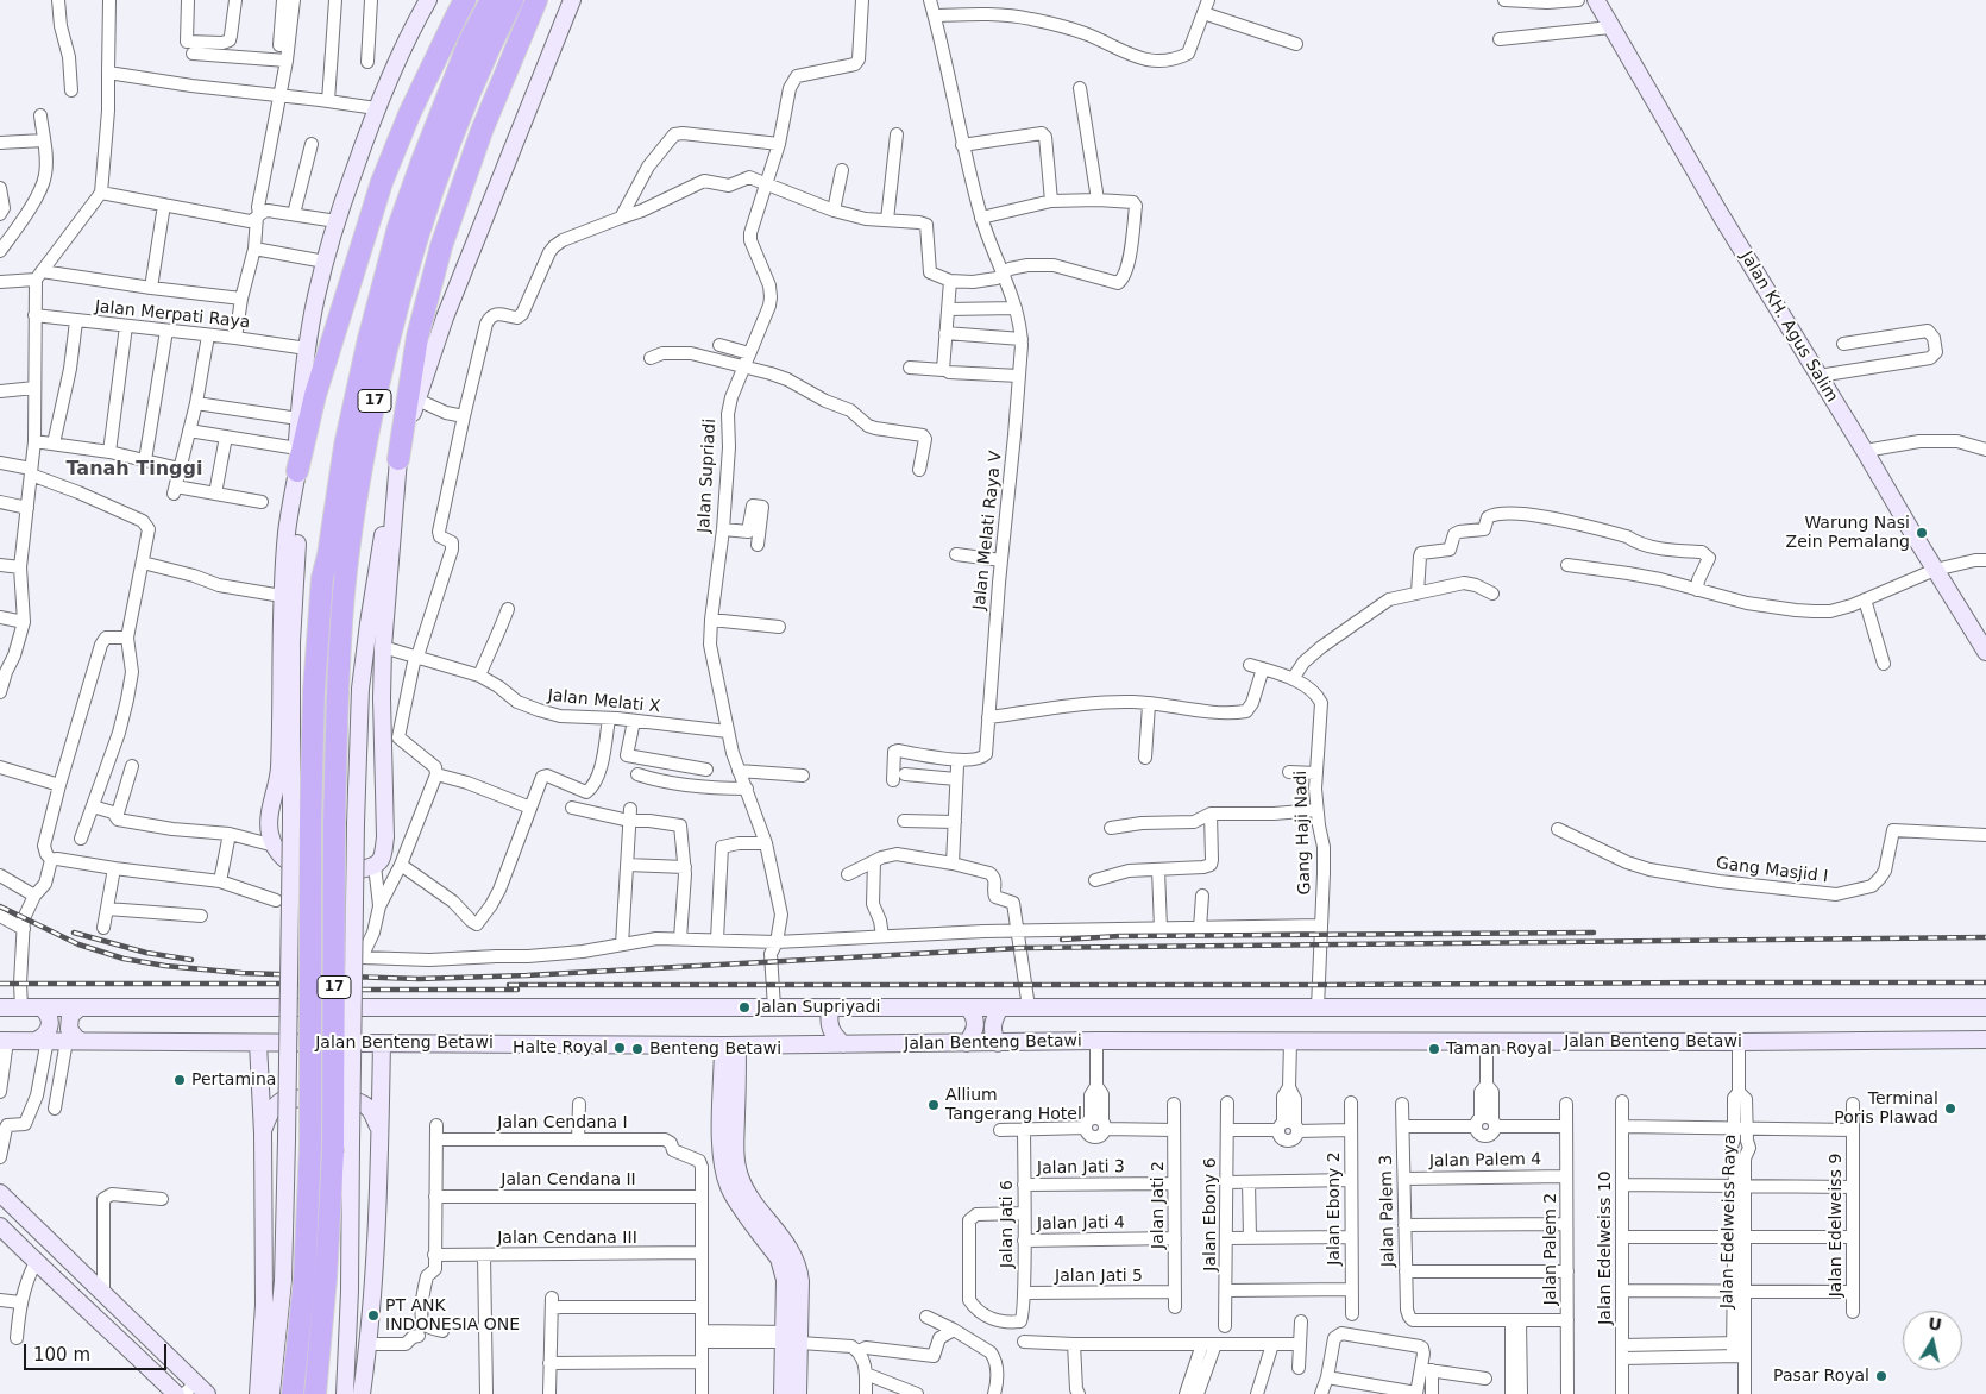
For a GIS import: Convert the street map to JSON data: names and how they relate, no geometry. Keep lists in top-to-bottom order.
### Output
{
  "streets": {
    "highway": ["17"],
    "main road": ["Jalan KH. Agus Salim", "Jalan Benteng Betawi"],
    "street": [
      "Jalan Merpati Raya",
      "Jalan Supriadi",
      "Jalan Melati Raya V",
      "Jalan Melati X",
      "Gang Haji Nadi",
      "Gang Masjid I",
      "Jalan Cendana I",
      "Jalan Palem 4",
      "Jalan Jati 3",
      "Jalan Cendana II",
      "Jalan Jati 2",
      "Jalan Ebony 2",
      "Jalan Palem 3",
      "Jalan Ebony 6",
      "Jalan Edelweiss Raya",
      "Jalan Jati 6",
      "Jalan Jati 4",
      "Jalan Edelweiss 9",
      "Jalan Cendana III",
      "Jalan Edelweiss 10",
      "Jalan Palem 2",
      "Jalan Jati 5"
    ]
  },
  "crossings": [
    ["Jalan Supriadi", "Jalan Melati X"],
    ["Jalan Supriadi", "Jalan Benteng Betawi"],
    ["Gang Haji Nadi", "Jalan Benteng Betawi"],
    ["Jalan Benteng Betawi", "Jalan Edelweiss Raya"],
    ["Jalan Cendana I", "Jalan Cendana II"],
    ["Jalan Palem 4", "Jalan Palem 3"],
    ["Jalan Palem 4", "Jalan Palem 2"],
    ["Jalan Jati 3", "Jalan Jati 2"],
    ["Jalan Jati 3", "Jalan Jati 6"],
    ["Jalan Jati 2", "Jalan Jati 4"],
    ["Jalan Jati 2", "Jalan Jati 5"],
    ["Jalan Jati 6", "Jalan Jati 4"],
    ["Jalan Jati 6", "Jalan Jati 5"]
  ],
  "districts": ["Tanah Tinggi"],
  "places": [
    "Warung Nasi Zein Pemalang",
    "Jalan Supriyadi",
    "Halte Royal",
    "Benteng Betawi",
    "Taman Royal",
    "Pertamina",
    "Allium Tangerang Hotel",
    "Terminal Poris Plawad",
    "PT ANK INDONESIA ONE",
    "Pasar Royal"
  ],
  "scale_bar": "100 m",
  "north": "top"
}
